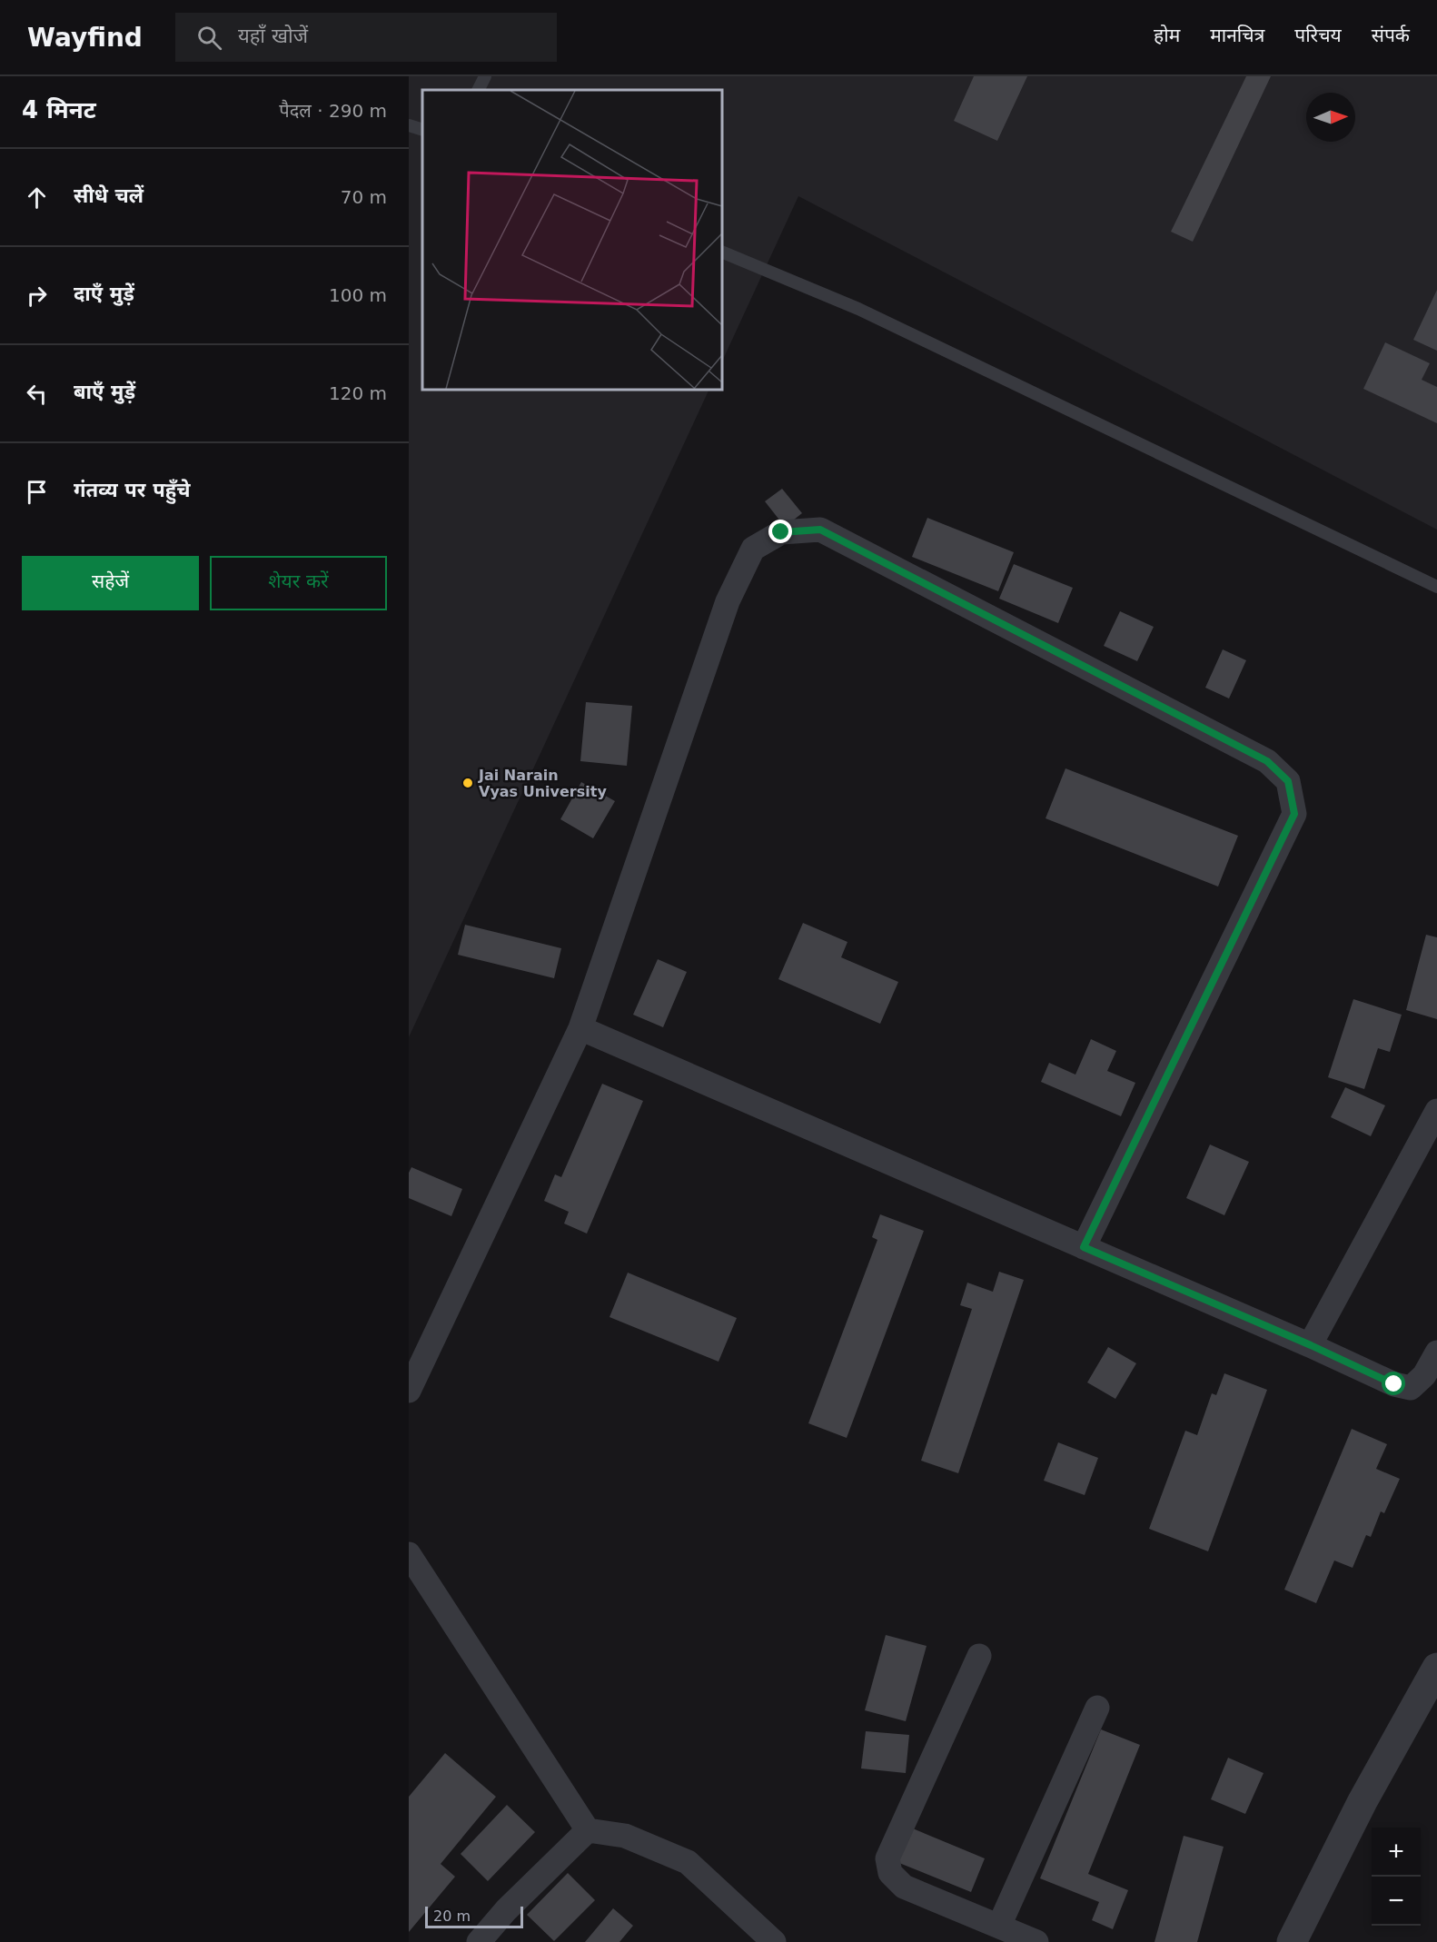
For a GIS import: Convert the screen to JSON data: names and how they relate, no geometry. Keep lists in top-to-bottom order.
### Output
{
  "places": ["Jai Narain Vyas University"],
  "scale_bar": "20 m",
  "north": "right",
  "page": {
    "header": "Wayfind",
    "search": "यहाँ खोजें",
    "nav": [
      "होम",
      "मानचित्र",
      "परिचय",
      "संपर्क"
    ],
    "heading": ["4 मिनट", "पैदल · 290 m"],
    "list": [
      ["सीधे चलें", "70 m"],
      ["दाएँ मुड़ें", "100 m"],
      ["बाएँ मुड़ें", "120 m"],
      "गंतव्य पर पहुँचे"
    ],
    "buttons": ["सहेजें", "शेयर करें"],
    "map_buttons": ["+", "−"],
    "scale": "20 m"
  }
}
